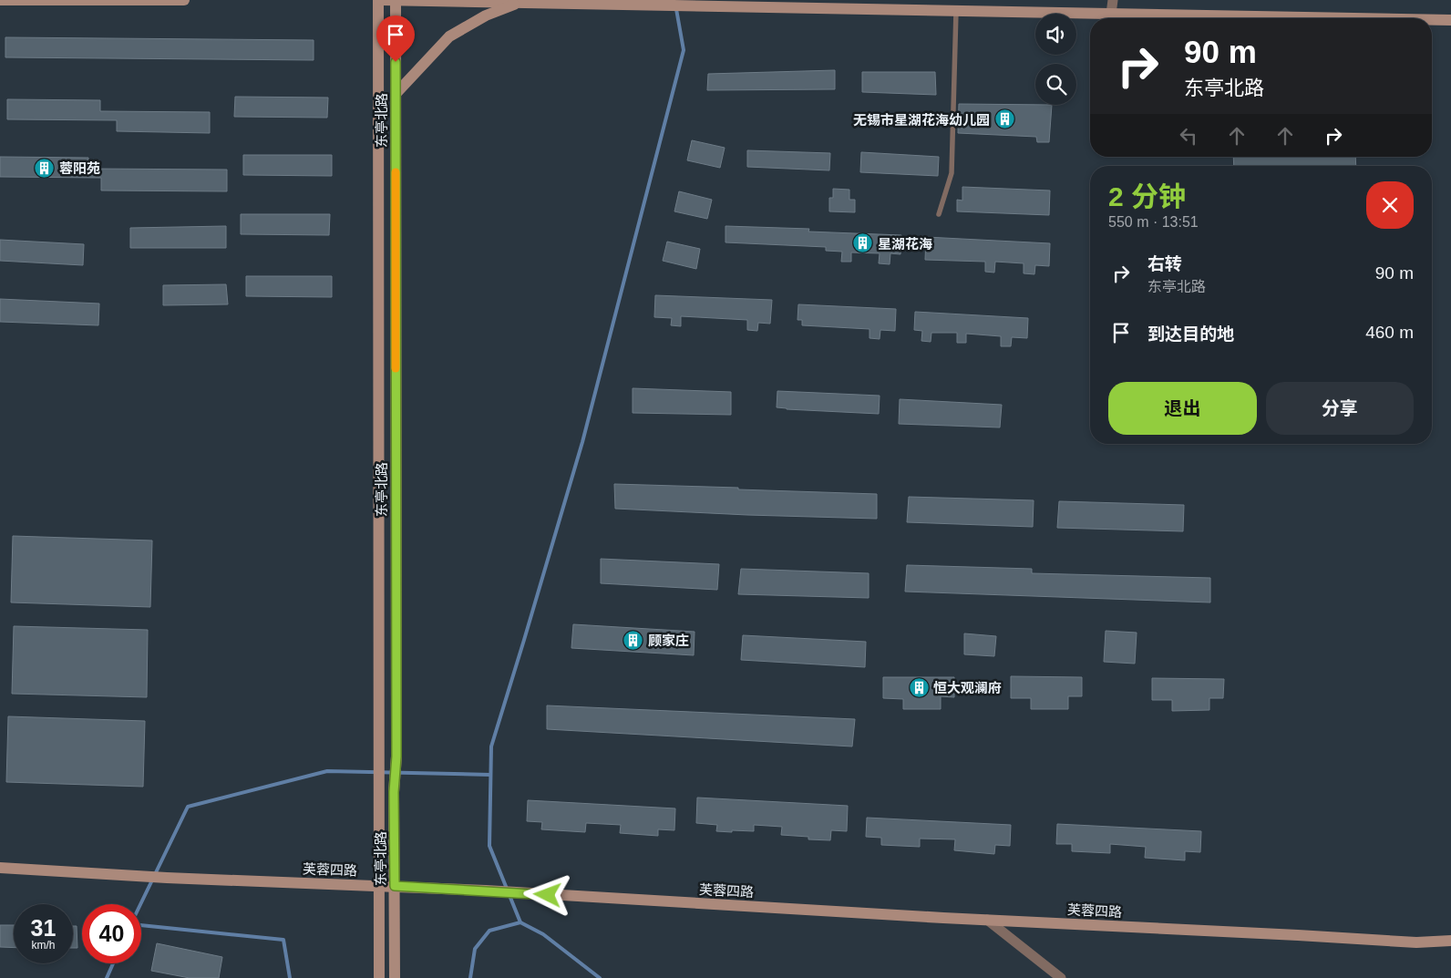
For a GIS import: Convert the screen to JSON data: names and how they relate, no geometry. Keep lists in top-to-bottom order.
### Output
{
  "streets": {
    "street": ["东亭北路", "芙蓉四路"]
  },
  "crossings": [
    ["东亭北路", "芙蓉四路"]
  ],
  "places": {
    "building": [
      "无锡市星湖花海幼儿园",
      "蓉阳苑",
      "星湖花海",
      "顾家庄",
      "恒大观澜府"
    ]
  },
  "page": {
    "turn": ["90 m", "东亭北路"],
    "heading": ["2 分钟", "550 m · 13:51"],
    "list": [
      {
        "name": "右转",
        "note": "东亭北路",
        "value": "90 m"
      },
      {
        "name": "到达目的地",
        "value": "460 m"
      }
    ],
    "buttons": ["退出", "分享"],
    "speed": "31 km/h",
    "limit": "40"
  }
}
